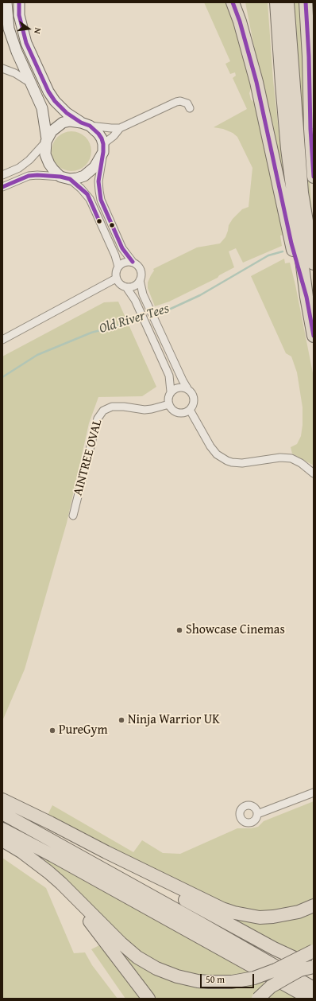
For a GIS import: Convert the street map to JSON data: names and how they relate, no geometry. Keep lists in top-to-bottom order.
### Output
{
  "streets": {
    "street": ["AINTREE OVAL"]
  },
  "water": ["Old River Tees"],
  "places": ["Showcase Cinemas", "Ninja Warrior UK", "PureGym"],
  "scale_bar": "50 m",
  "north": "right"
}
